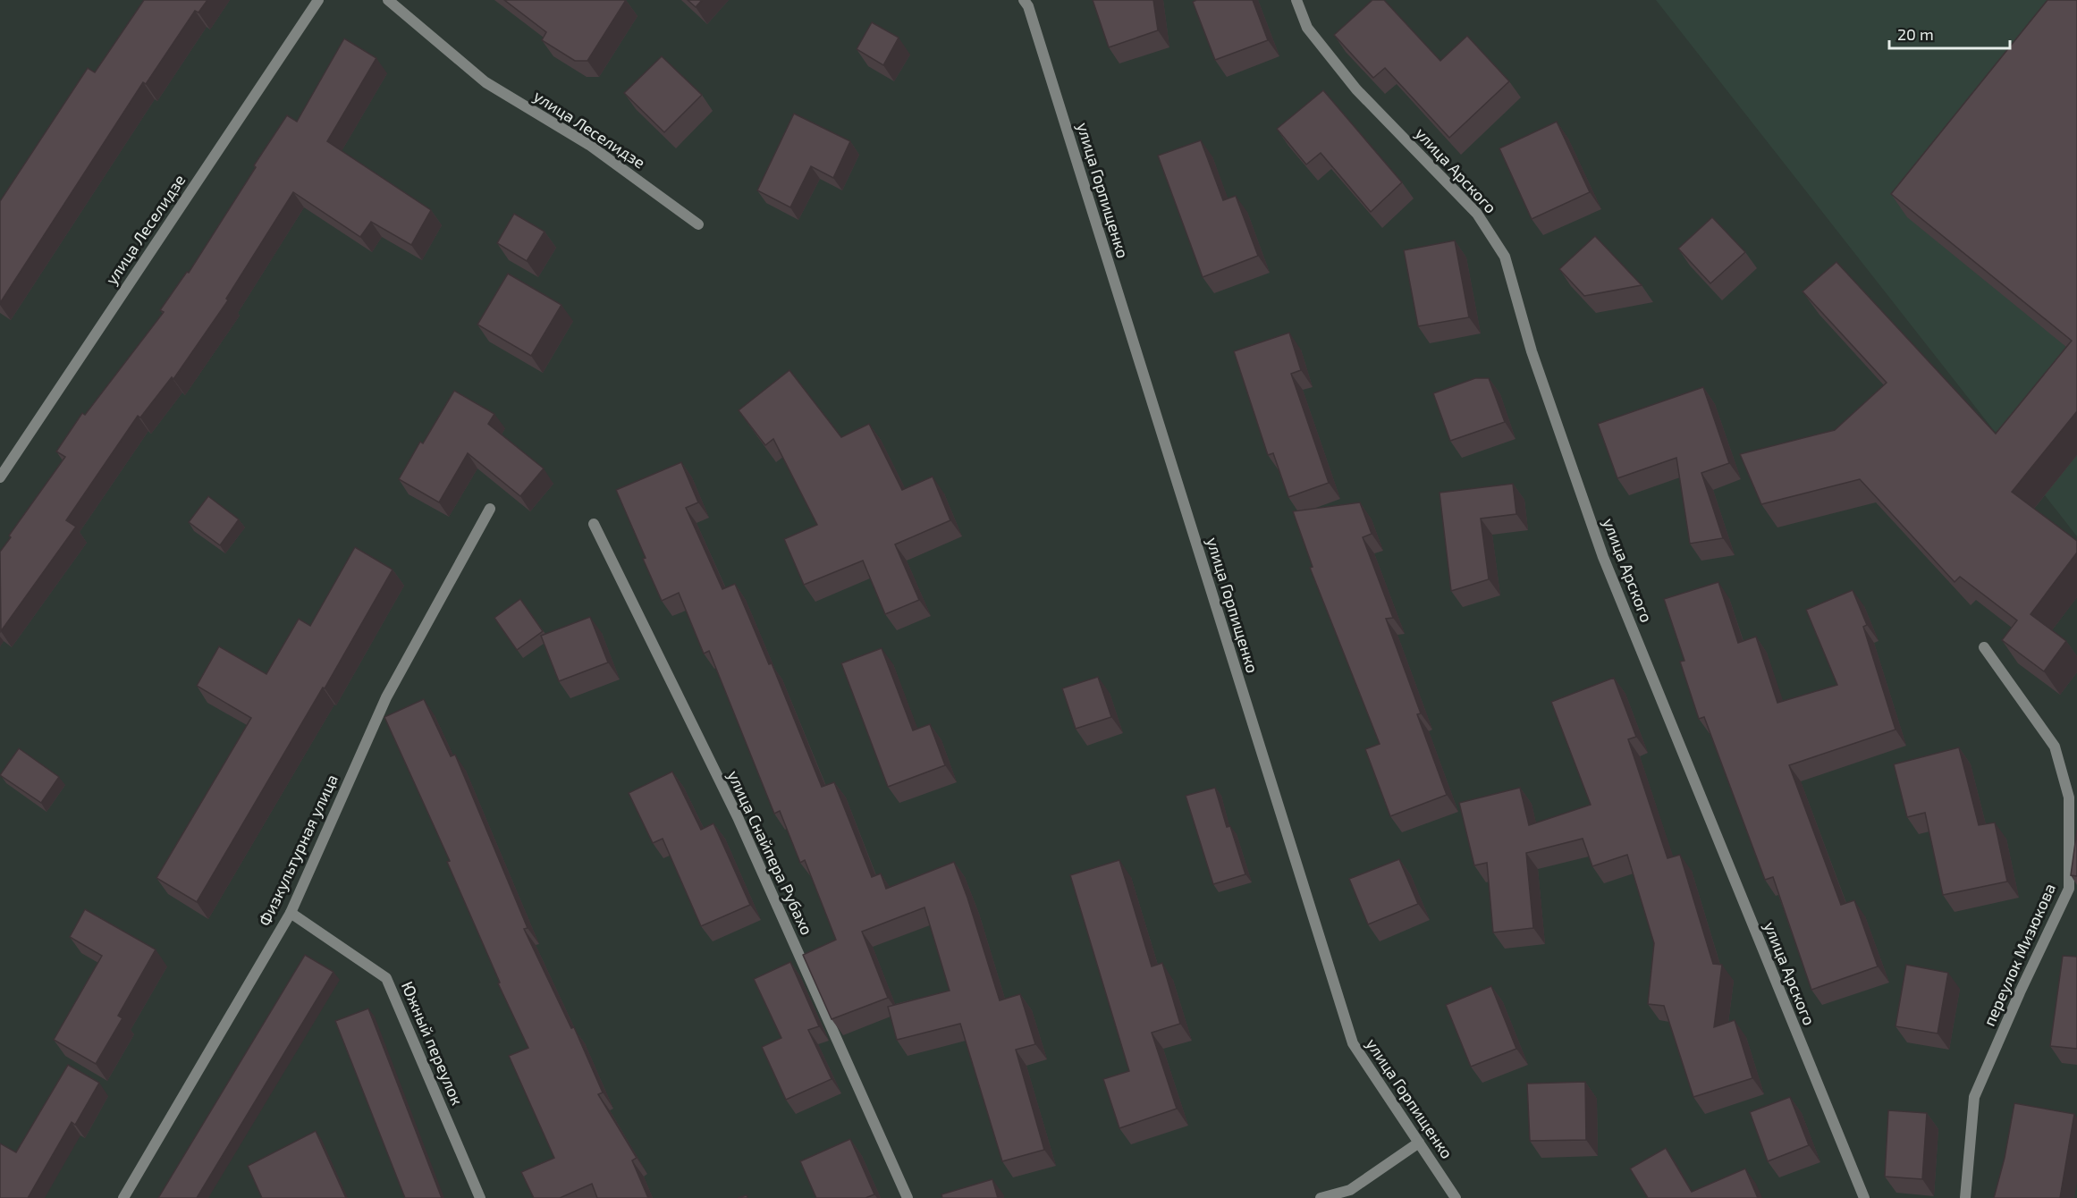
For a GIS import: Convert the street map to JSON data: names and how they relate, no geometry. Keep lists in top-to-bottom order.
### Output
{
  "streets": {
    "street": [
      "улица Леселидзе",
      "улица Арского",
      "улица Горпищенко",
      "Физкультурная улица",
      "улица Снайпера Рубахо",
      "переулок Мизюкова",
      "Южный переулок"
    ]
  },
  "crossings": [
    ["Физкультурная улица", "Южный переулок"]
  ],
  "scale_bar": "20 m"
}
